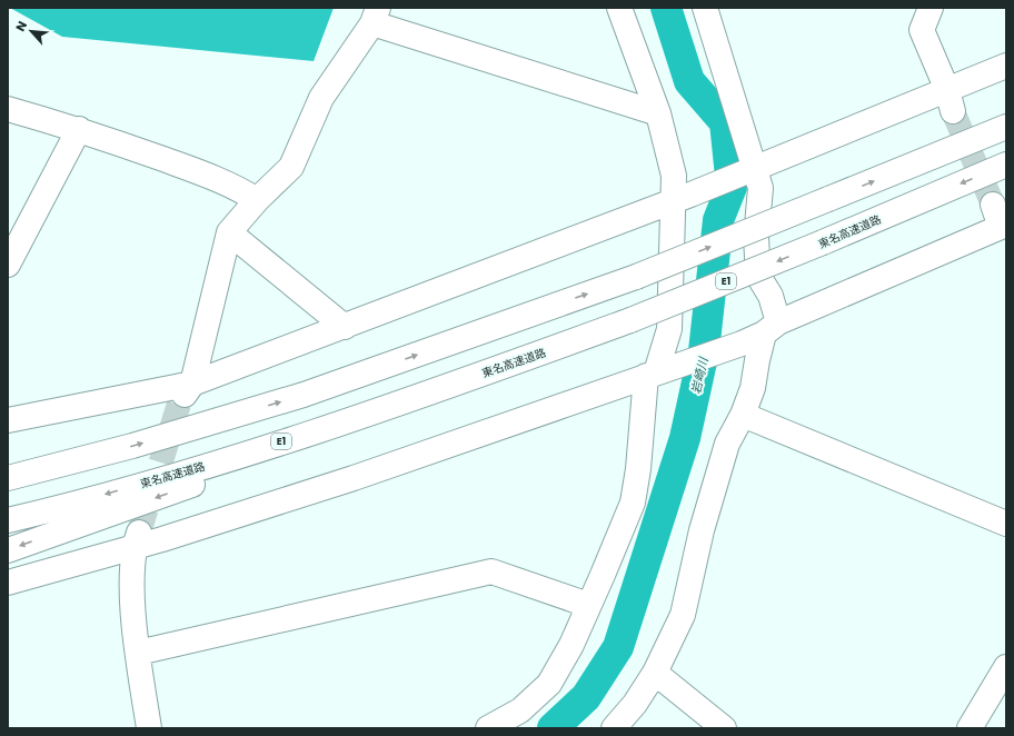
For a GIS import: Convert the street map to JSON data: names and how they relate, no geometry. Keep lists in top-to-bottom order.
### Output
{
  "streets": {
    "main road": ["東名高速道路", "E1"]
  },
  "water": ["岩崎川"],
  "north": "top left"
}
